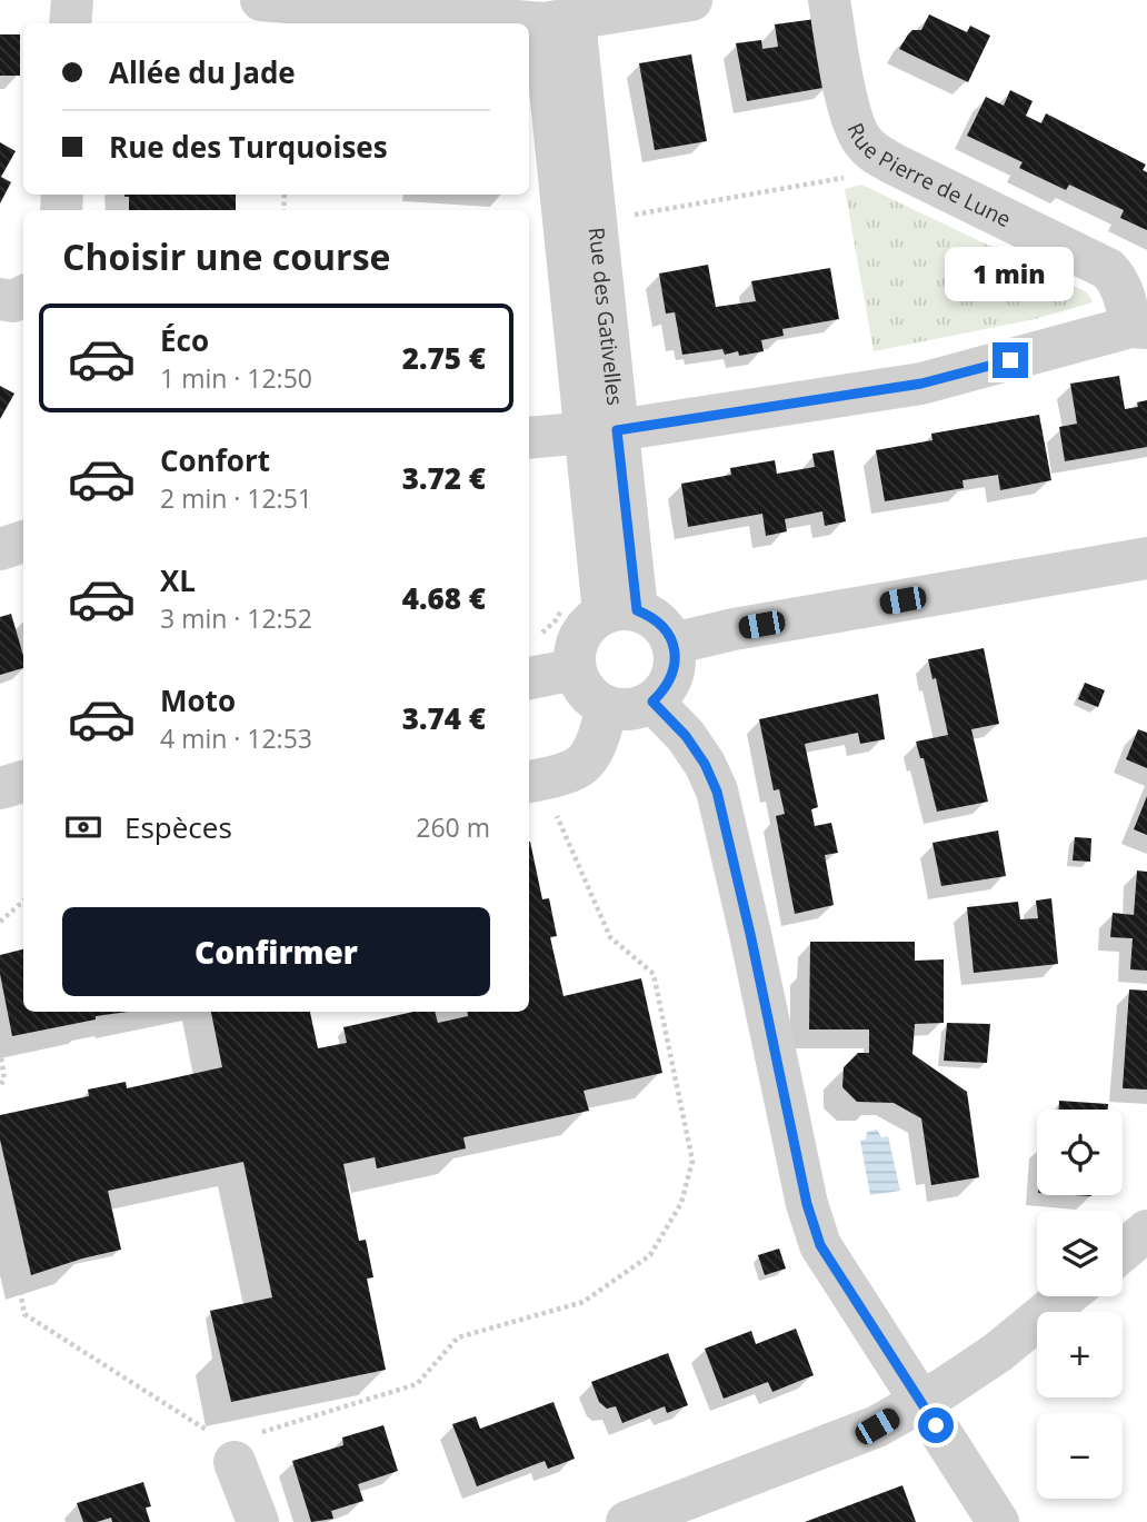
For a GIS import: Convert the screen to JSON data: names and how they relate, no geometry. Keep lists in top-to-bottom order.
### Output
{
  "streets": {
    "street": ["Rue Pierre de Lune", "Rue des Gativelles"]
  },
  "page": {
    "banner": ["Allée du Jade", "Rue des Turquoises"],
    "heading": "Choisir une course",
    "bubble": "1 min",
    "list": [
      {
        "name": "Éco",
        "note": "1 min · 12:50",
        "value": "2.75 €"
      },
      {
        "name": "Confort",
        "note": "2 min · 12:51",
        "value": "3.72 €"
      },
      {
        "name": "XL",
        "note": "3 min · 12:52",
        "value": "4.68 €"
      },
      {
        "name": "Moto",
        "note": "4 min · 12:53",
        "value": "3.74 €"
      }
    ],
    "pay": ["Espèces", "260 m"],
    "buttons": "Confirmer",
    "map_buttons": ["+", "−"]
  }
}
